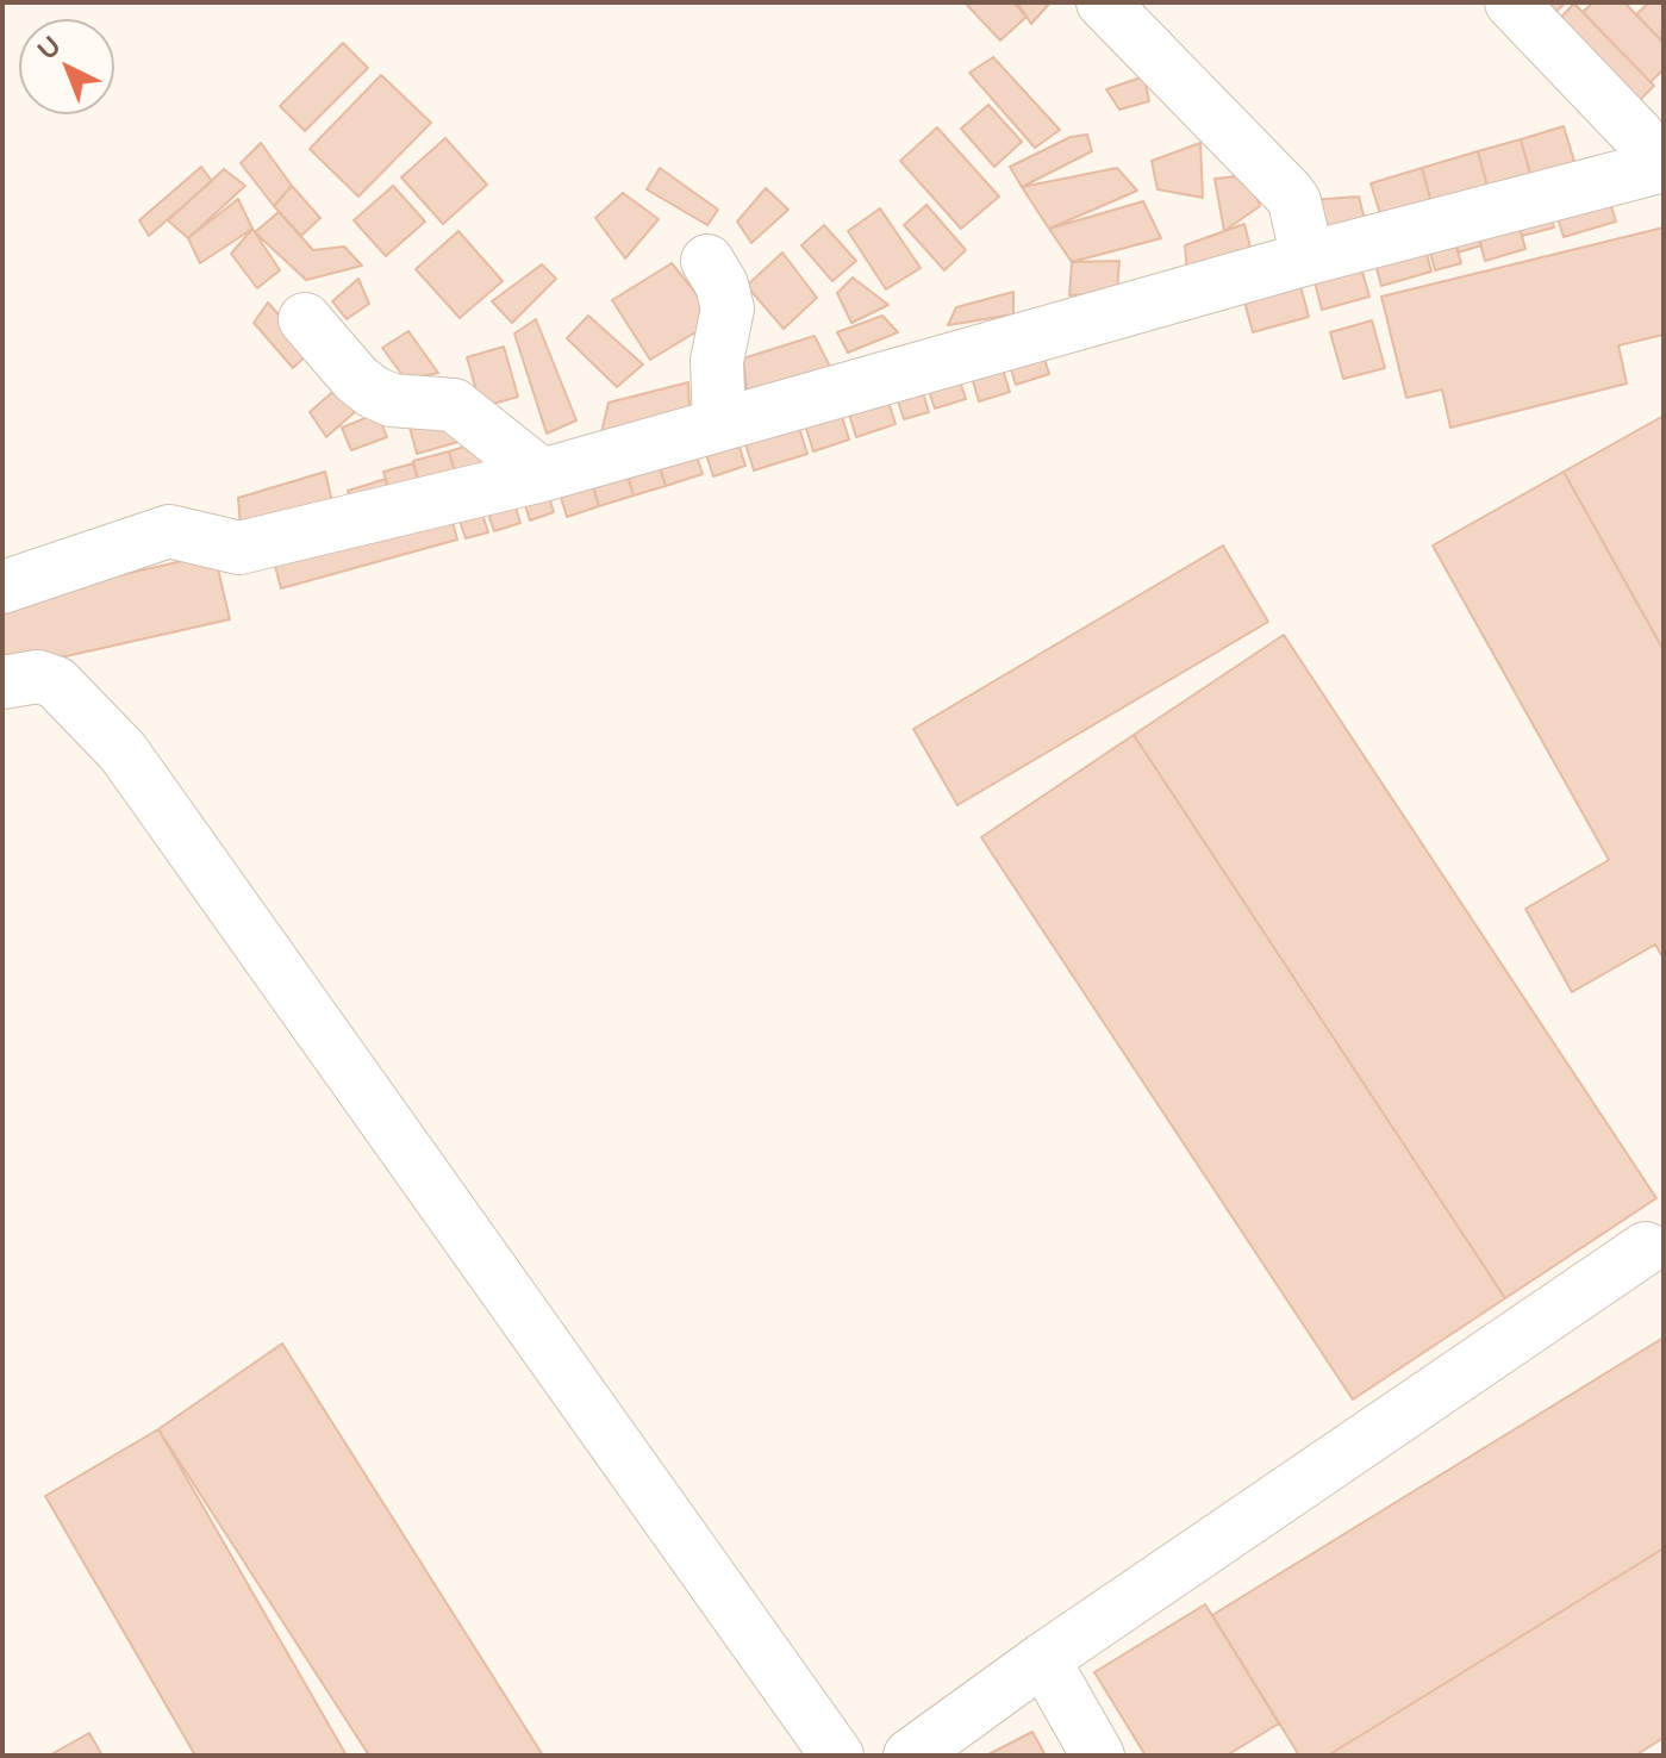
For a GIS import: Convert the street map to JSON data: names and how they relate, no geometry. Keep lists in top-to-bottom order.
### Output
{
  "north": "top left"
}
